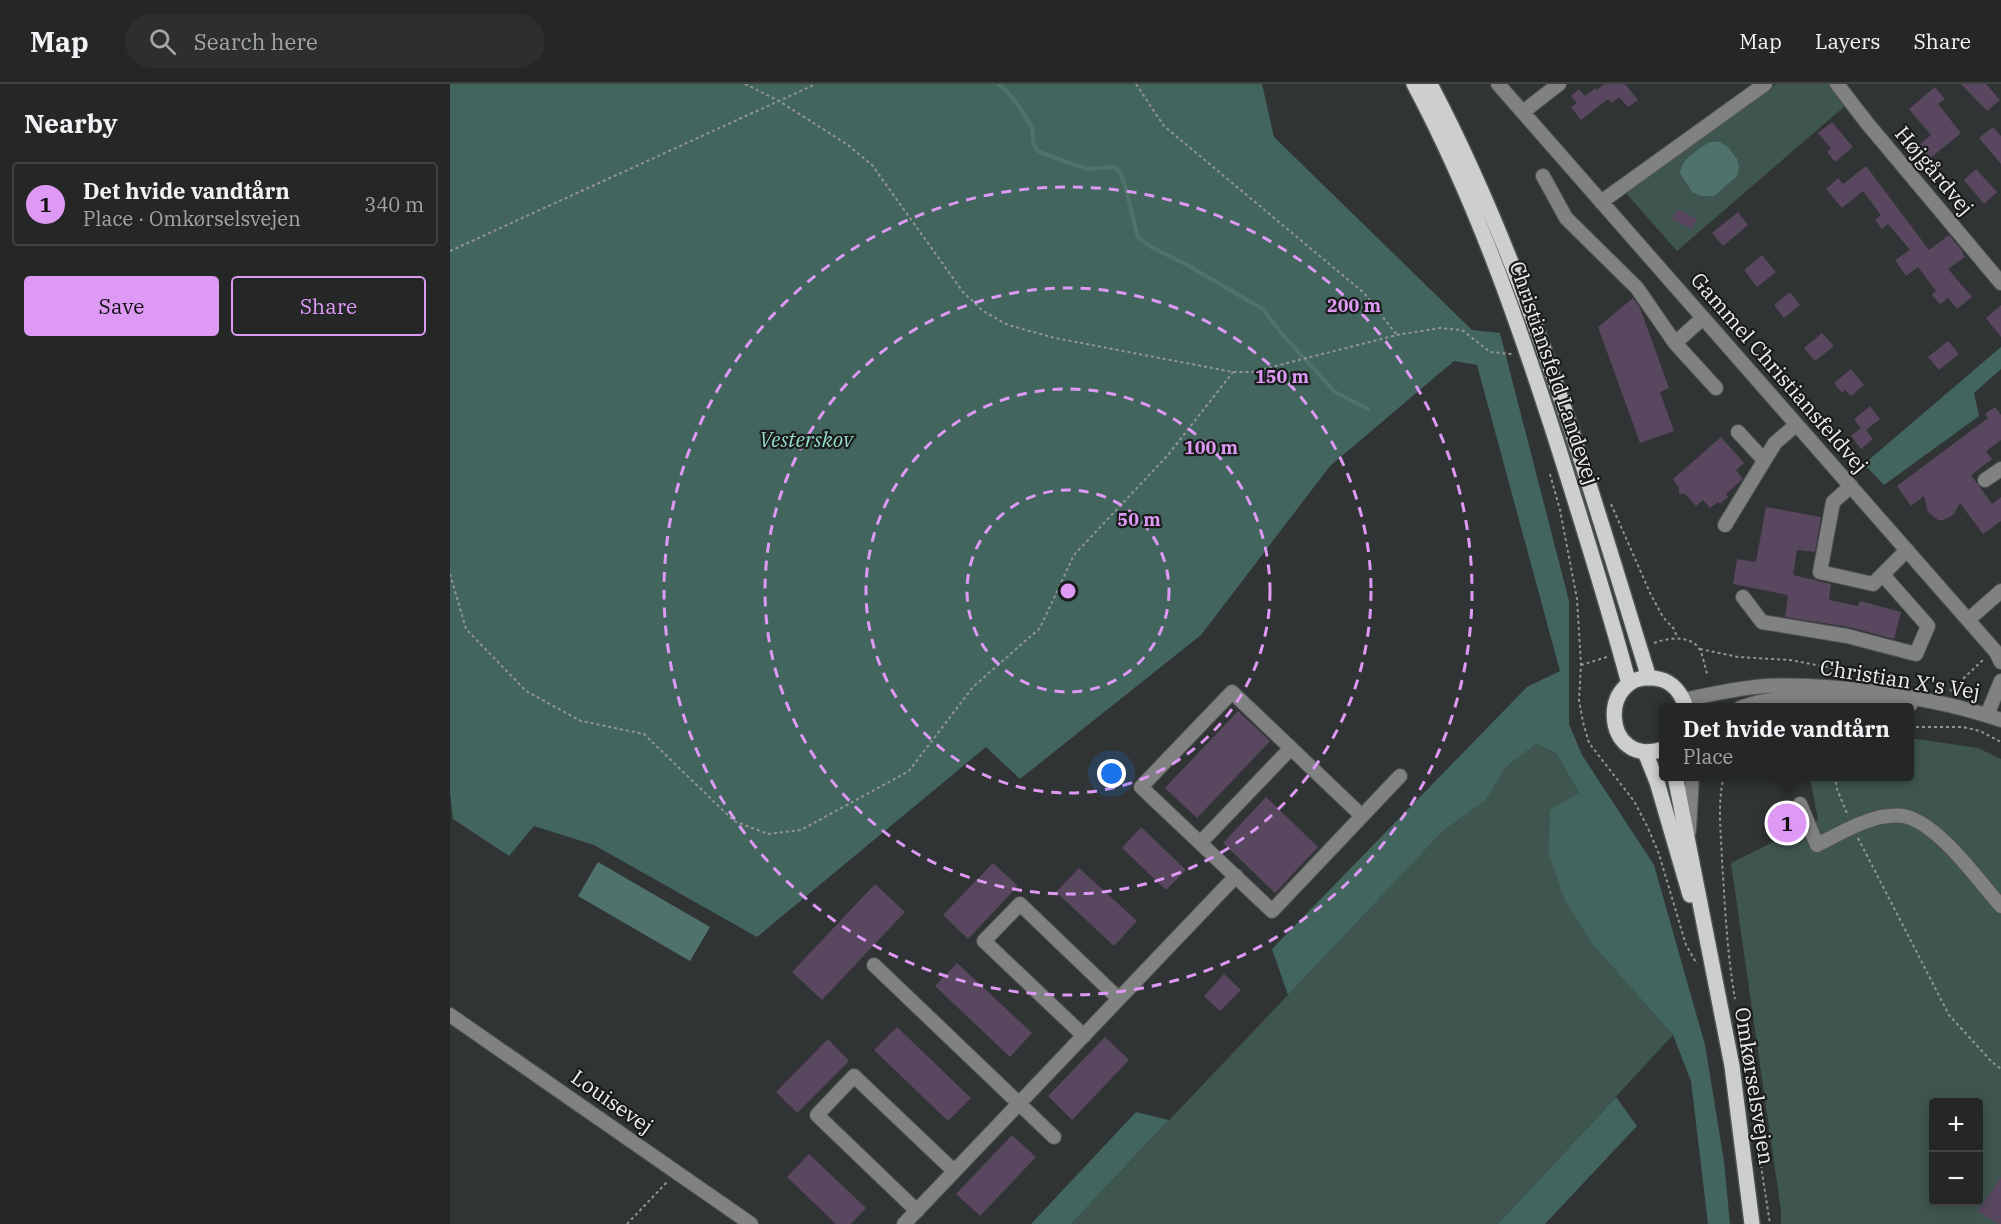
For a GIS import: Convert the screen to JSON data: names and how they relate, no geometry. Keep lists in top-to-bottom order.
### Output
{
  "streets": {
    "main road": ["Christiansfeld Landevej", "Omkørselsvejen"],
    "street": [
      "Højgårdvej",
      "Gammel Christiansfeldvej",
      "Christian X's Vej",
      "Louisevej"
    ]
  },
  "parks": ["Vesterskov"],
  "page": {
    "header": "Map",
    "search": "Search here",
    "nav": ["Map", "Layers", "Share"],
    "heading": "Nearby",
    "list": [
      {
        "mark": "1",
        "name": "Det hvide vandtårn",
        "note": "Place · Omkørselsvejen",
        "value": "340 m"
      }
    ],
    "buttons": ["Save", "Share"],
    "popup": ["Det hvide vandtårn", "Place"],
    "pins": "1",
    "map_buttons": ["+", "−"]
  },
  "rings": [
    "200 m",
    "150 m",
    "100 m",
    "50 m"
  ]
}
